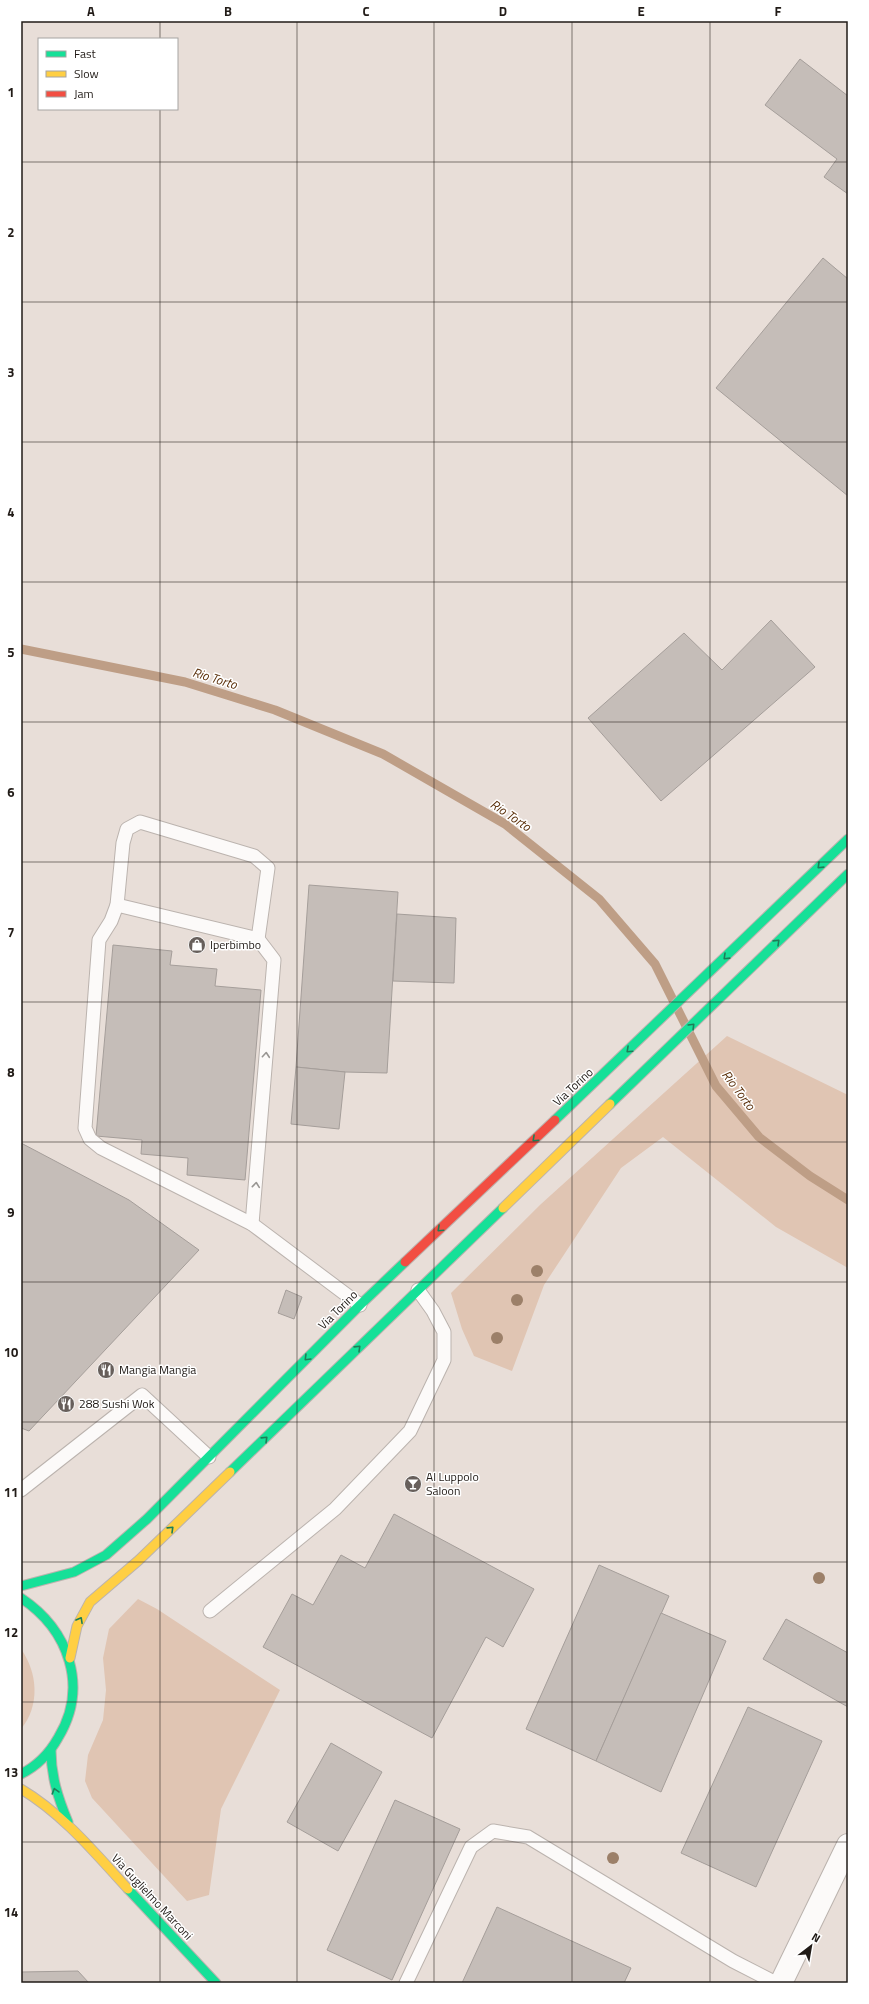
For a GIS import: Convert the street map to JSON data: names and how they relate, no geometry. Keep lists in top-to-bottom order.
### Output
{
  "streets": {
    "main road": ["Via Torino", "Via Guglielmo Marconi"]
  },
  "water": ["Rio Torto"],
  "places": {
    "shop": ["Iperbimbo"],
    "restaurant": ["Mangia Mangia", "288 Sushi Wok"],
    "bar": ["Al Luppolo Saloon"]
  },
  "legend": ["Fast", "Slow", "Jam"],
  "north": "top right",
  "grid": {
    "columns": [
      "A",
      "B",
      "C",
      "D",
      "E",
      "F"
    ],
    "rows": [
      "1",
      "2",
      "3",
      "4",
      "5",
      "6",
      "7",
      "8",
      "9",
      "10",
      "11",
      "12",
      "13",
      "14"
    ]
  }
}
